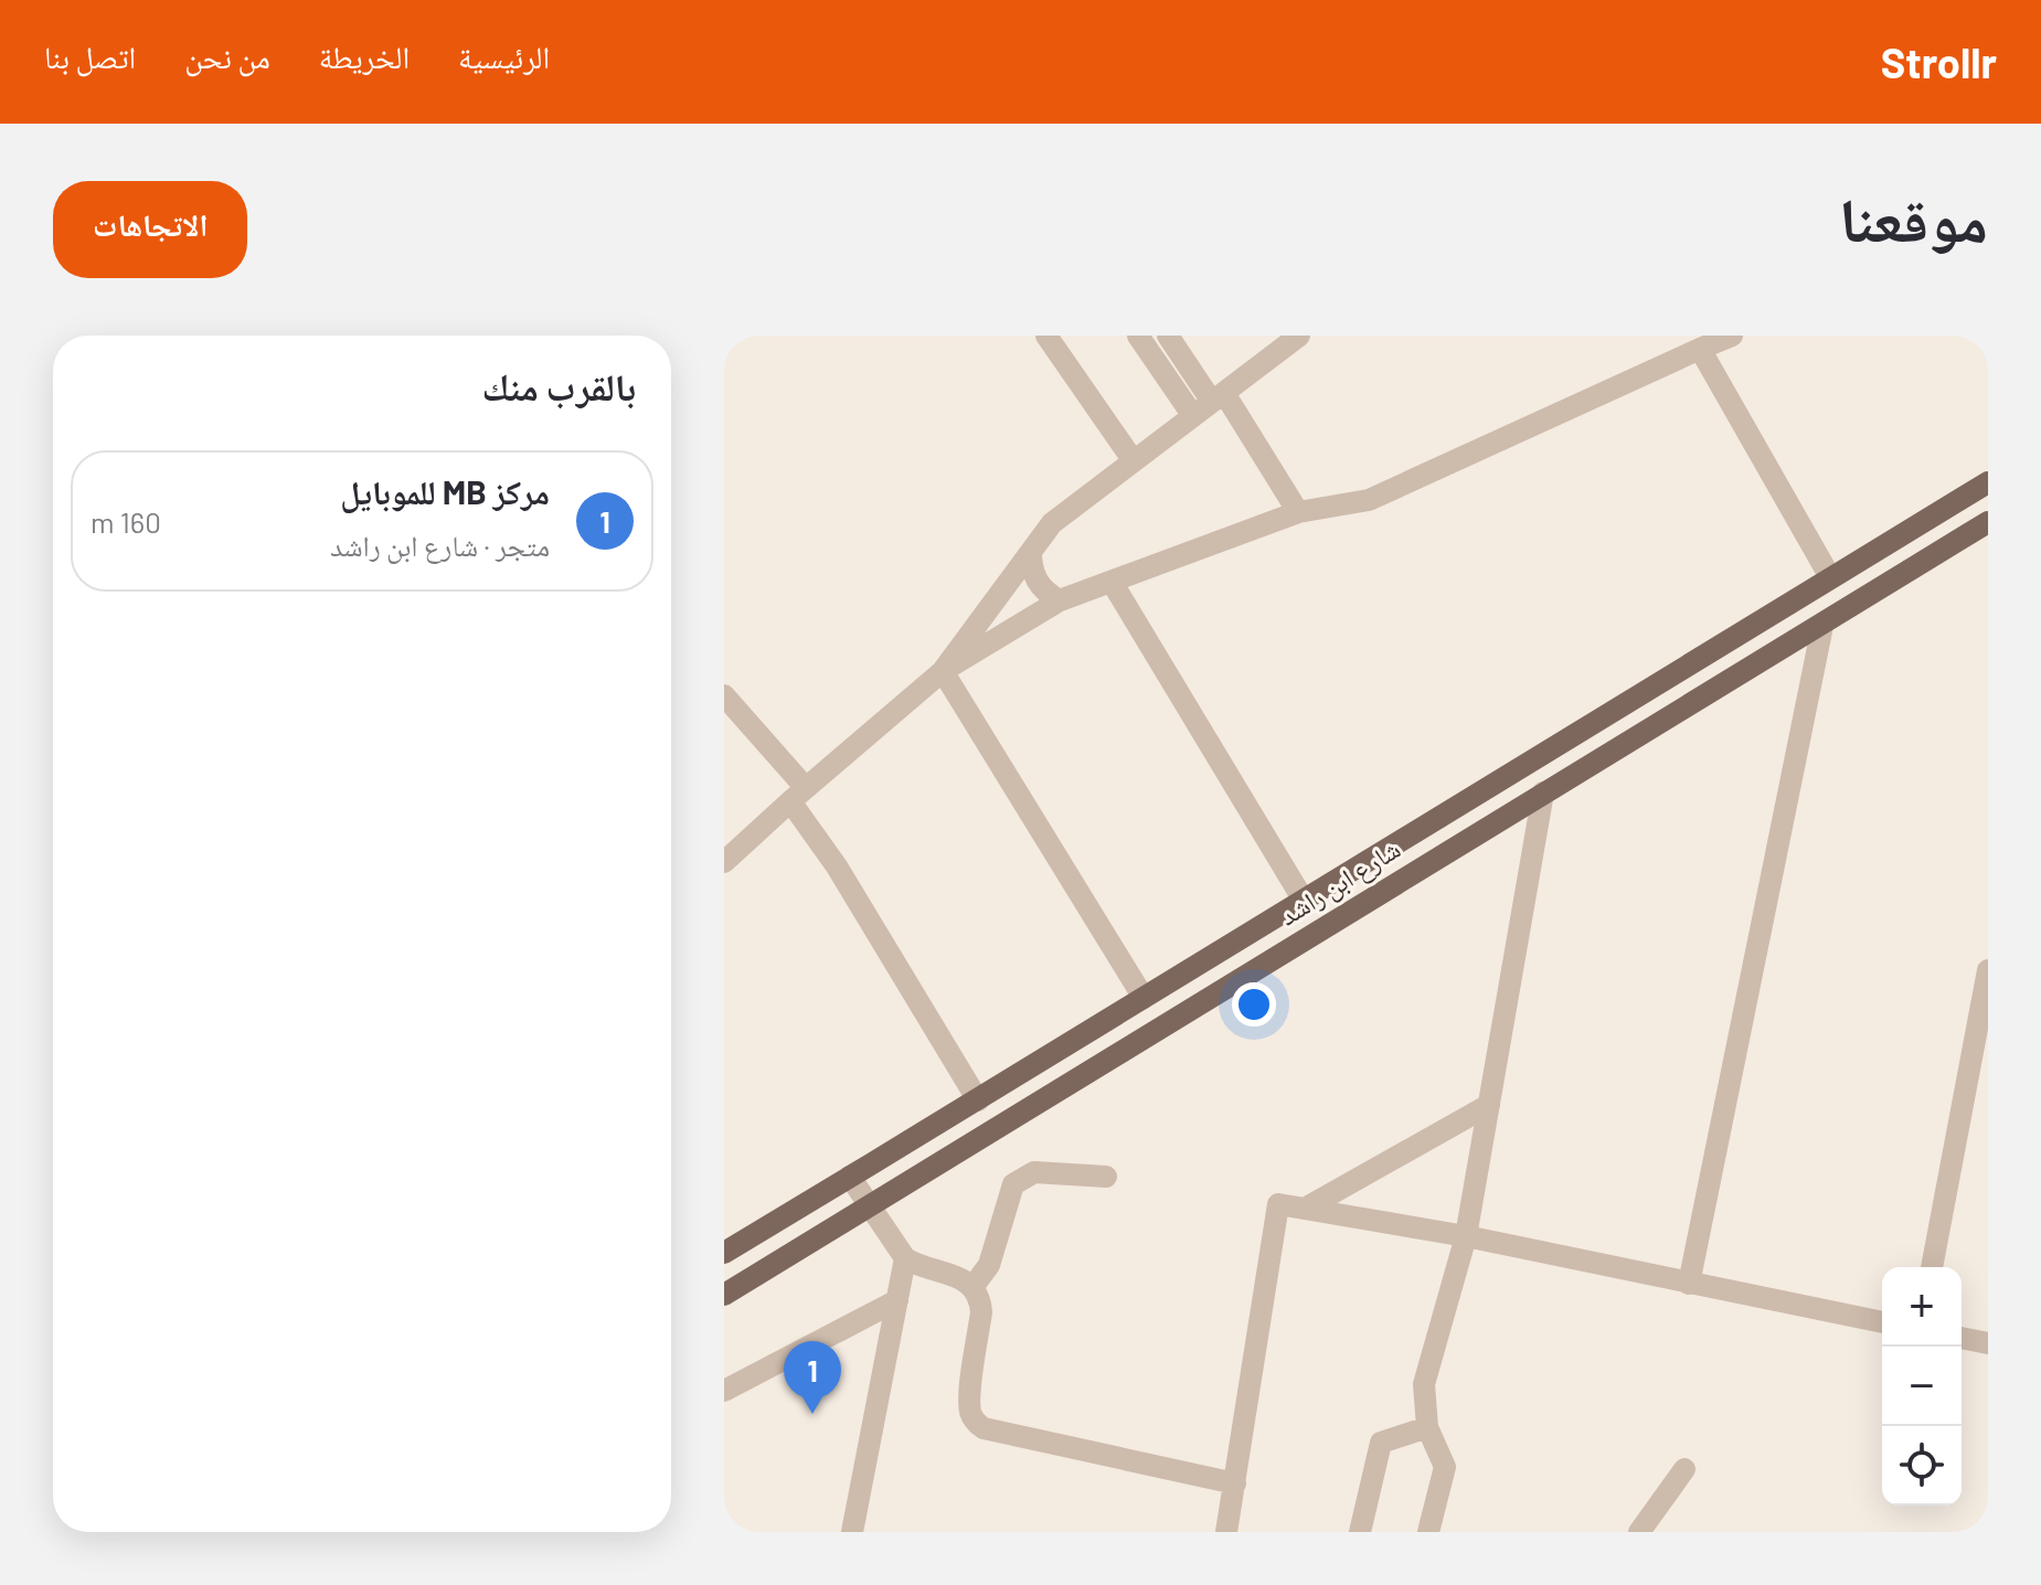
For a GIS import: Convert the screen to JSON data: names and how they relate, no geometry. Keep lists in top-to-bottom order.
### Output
{
  "streets": {
    "main road": ["شارع ابن راشد"]
  },
  "page": {
    "header": "Strollr",
    "nav": [
      "الرئيسية",
      "الخريطة",
      "من نحن",
      "اتصل بنا"
    ],
    "title": "موقعنا",
    "buttons": "الاتجاهات",
    "heading": "بالقرب منك",
    "list": [
      {
        "mark": "1",
        "name": "مركز MB للموبايل",
        "note": "متجر · شارع ابن راشد",
        "value": "160 m"
      }
    ],
    "map_buttons": ["+", "−"],
    "pins": "1"
  }
}
